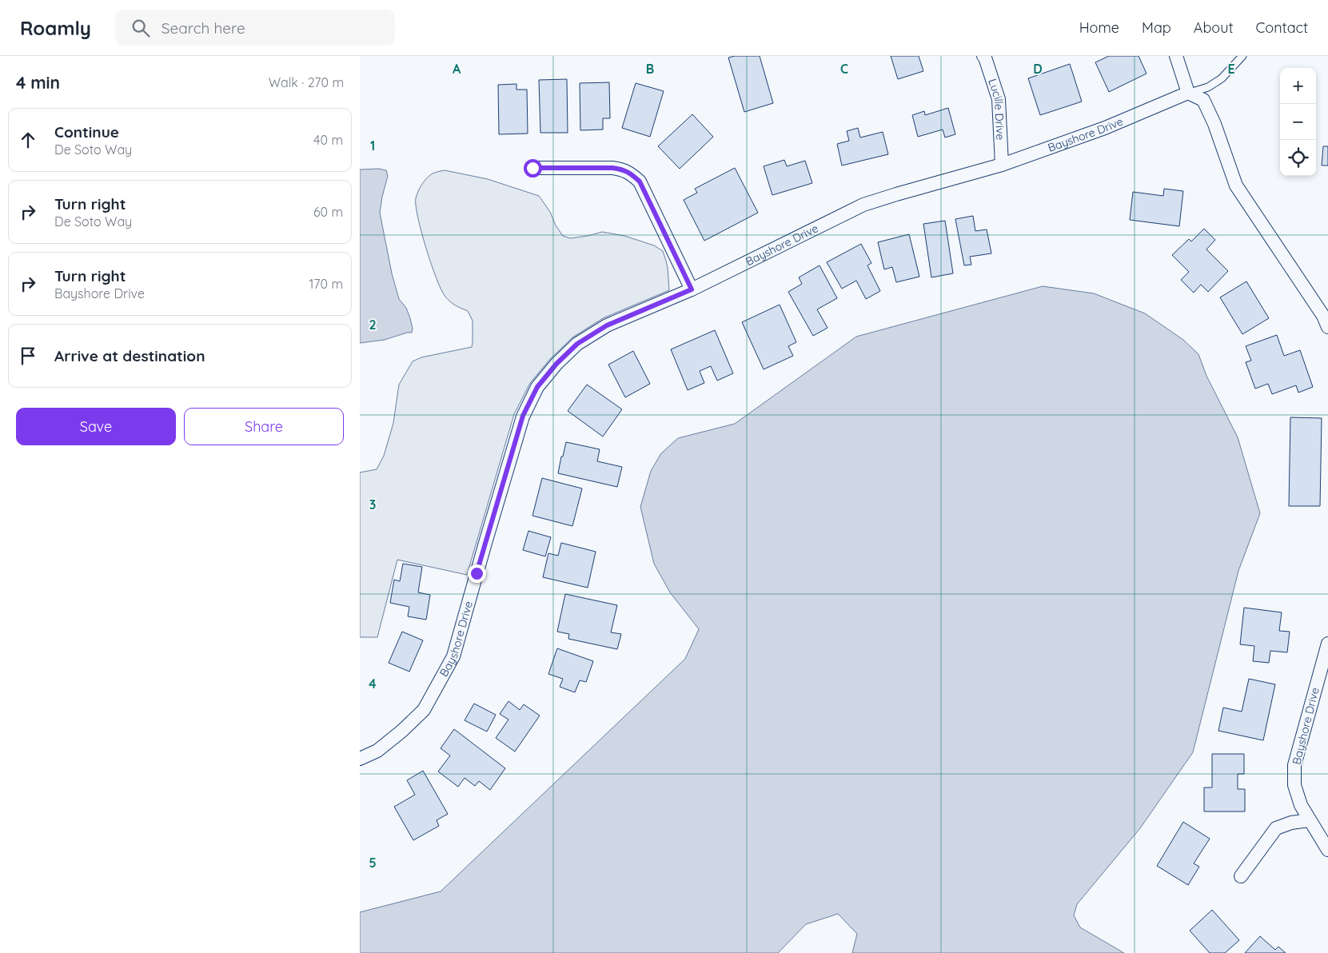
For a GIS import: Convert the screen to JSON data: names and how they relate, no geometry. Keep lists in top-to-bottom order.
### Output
{
  "streets": {
    "street": ["Lucille Drive", "Bayshore Drive"]
  },
  "crossings": [
    ["Lucille Drive", "Bayshore Drive"]
  ],
  "page": {
    "header": "Roamly",
    "search": "Search here",
    "nav": [
      "Home",
      "Map",
      "About",
      "Contact"
    ],
    "heading": ["4 min", "Walk · 270 m"],
    "map_buttons": ["+", "−"],
    "list": [
      ["Continue", "De Soto Way", "40 m"],
      ["Turn right", "De Soto Way", "60 m"],
      ["Turn right", "Bayshore Drive", "170 m"],
      "Arrive at destination"
    ],
    "buttons": ["Save", "Share"]
  },
  "grid": {
    "columns": [
      "A",
      "B",
      "C",
      "D",
      "E"
    ],
    "rows": [
      "1",
      "2",
      "3",
      "4",
      "5"
    ]
  }
}
